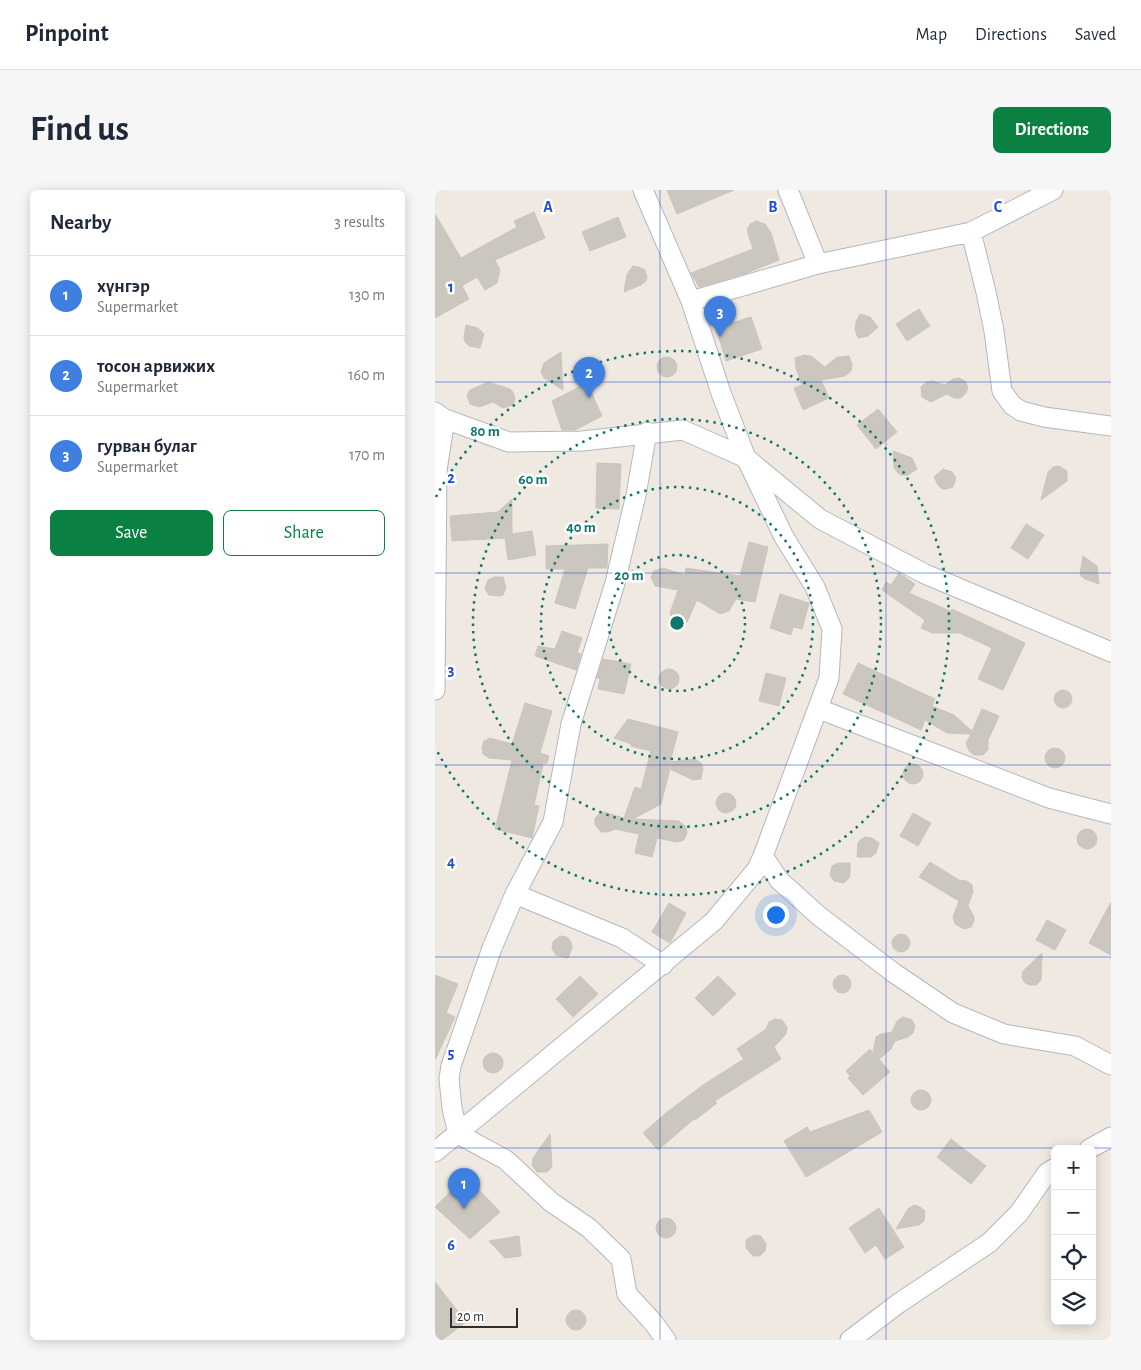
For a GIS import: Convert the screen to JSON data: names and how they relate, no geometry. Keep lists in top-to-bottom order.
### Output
{
  "scale_bar": "20 m",
  "page": {
    "header": "Pinpoint",
    "nav": ["Map", "Directions", "Saved"],
    "buttons": [
      "Directions",
      ["Save", "Share"]
    ],
    "title": "Find us",
    "heading": ["Nearby", "3 results"],
    "list": [
      {
        "mark": "1",
        "name": "хүнгэр",
        "note": "Supermarket",
        "value": "130 m"
      },
      {
        "mark": "2",
        "name": "тосон арвижих",
        "note": "Supermarket",
        "value": "160 m"
      },
      {
        "mark": "3",
        "name": "гурван булаг",
        "note": "Supermarket",
        "value": "170 m"
      }
    ],
    "pins": ["3", "2", "1"],
    "map_buttons": ["+", "−"],
    "scale": "20 m"
  },
  "grid": {
    "columns": ["A", "B", "C"],
    "rows": [
      "1",
      "2",
      "3",
      "4",
      "5",
      "6"
    ]
  },
  "rings": [
    "80 m",
    "60 m",
    "40 m",
    "20 m"
  ]
}
